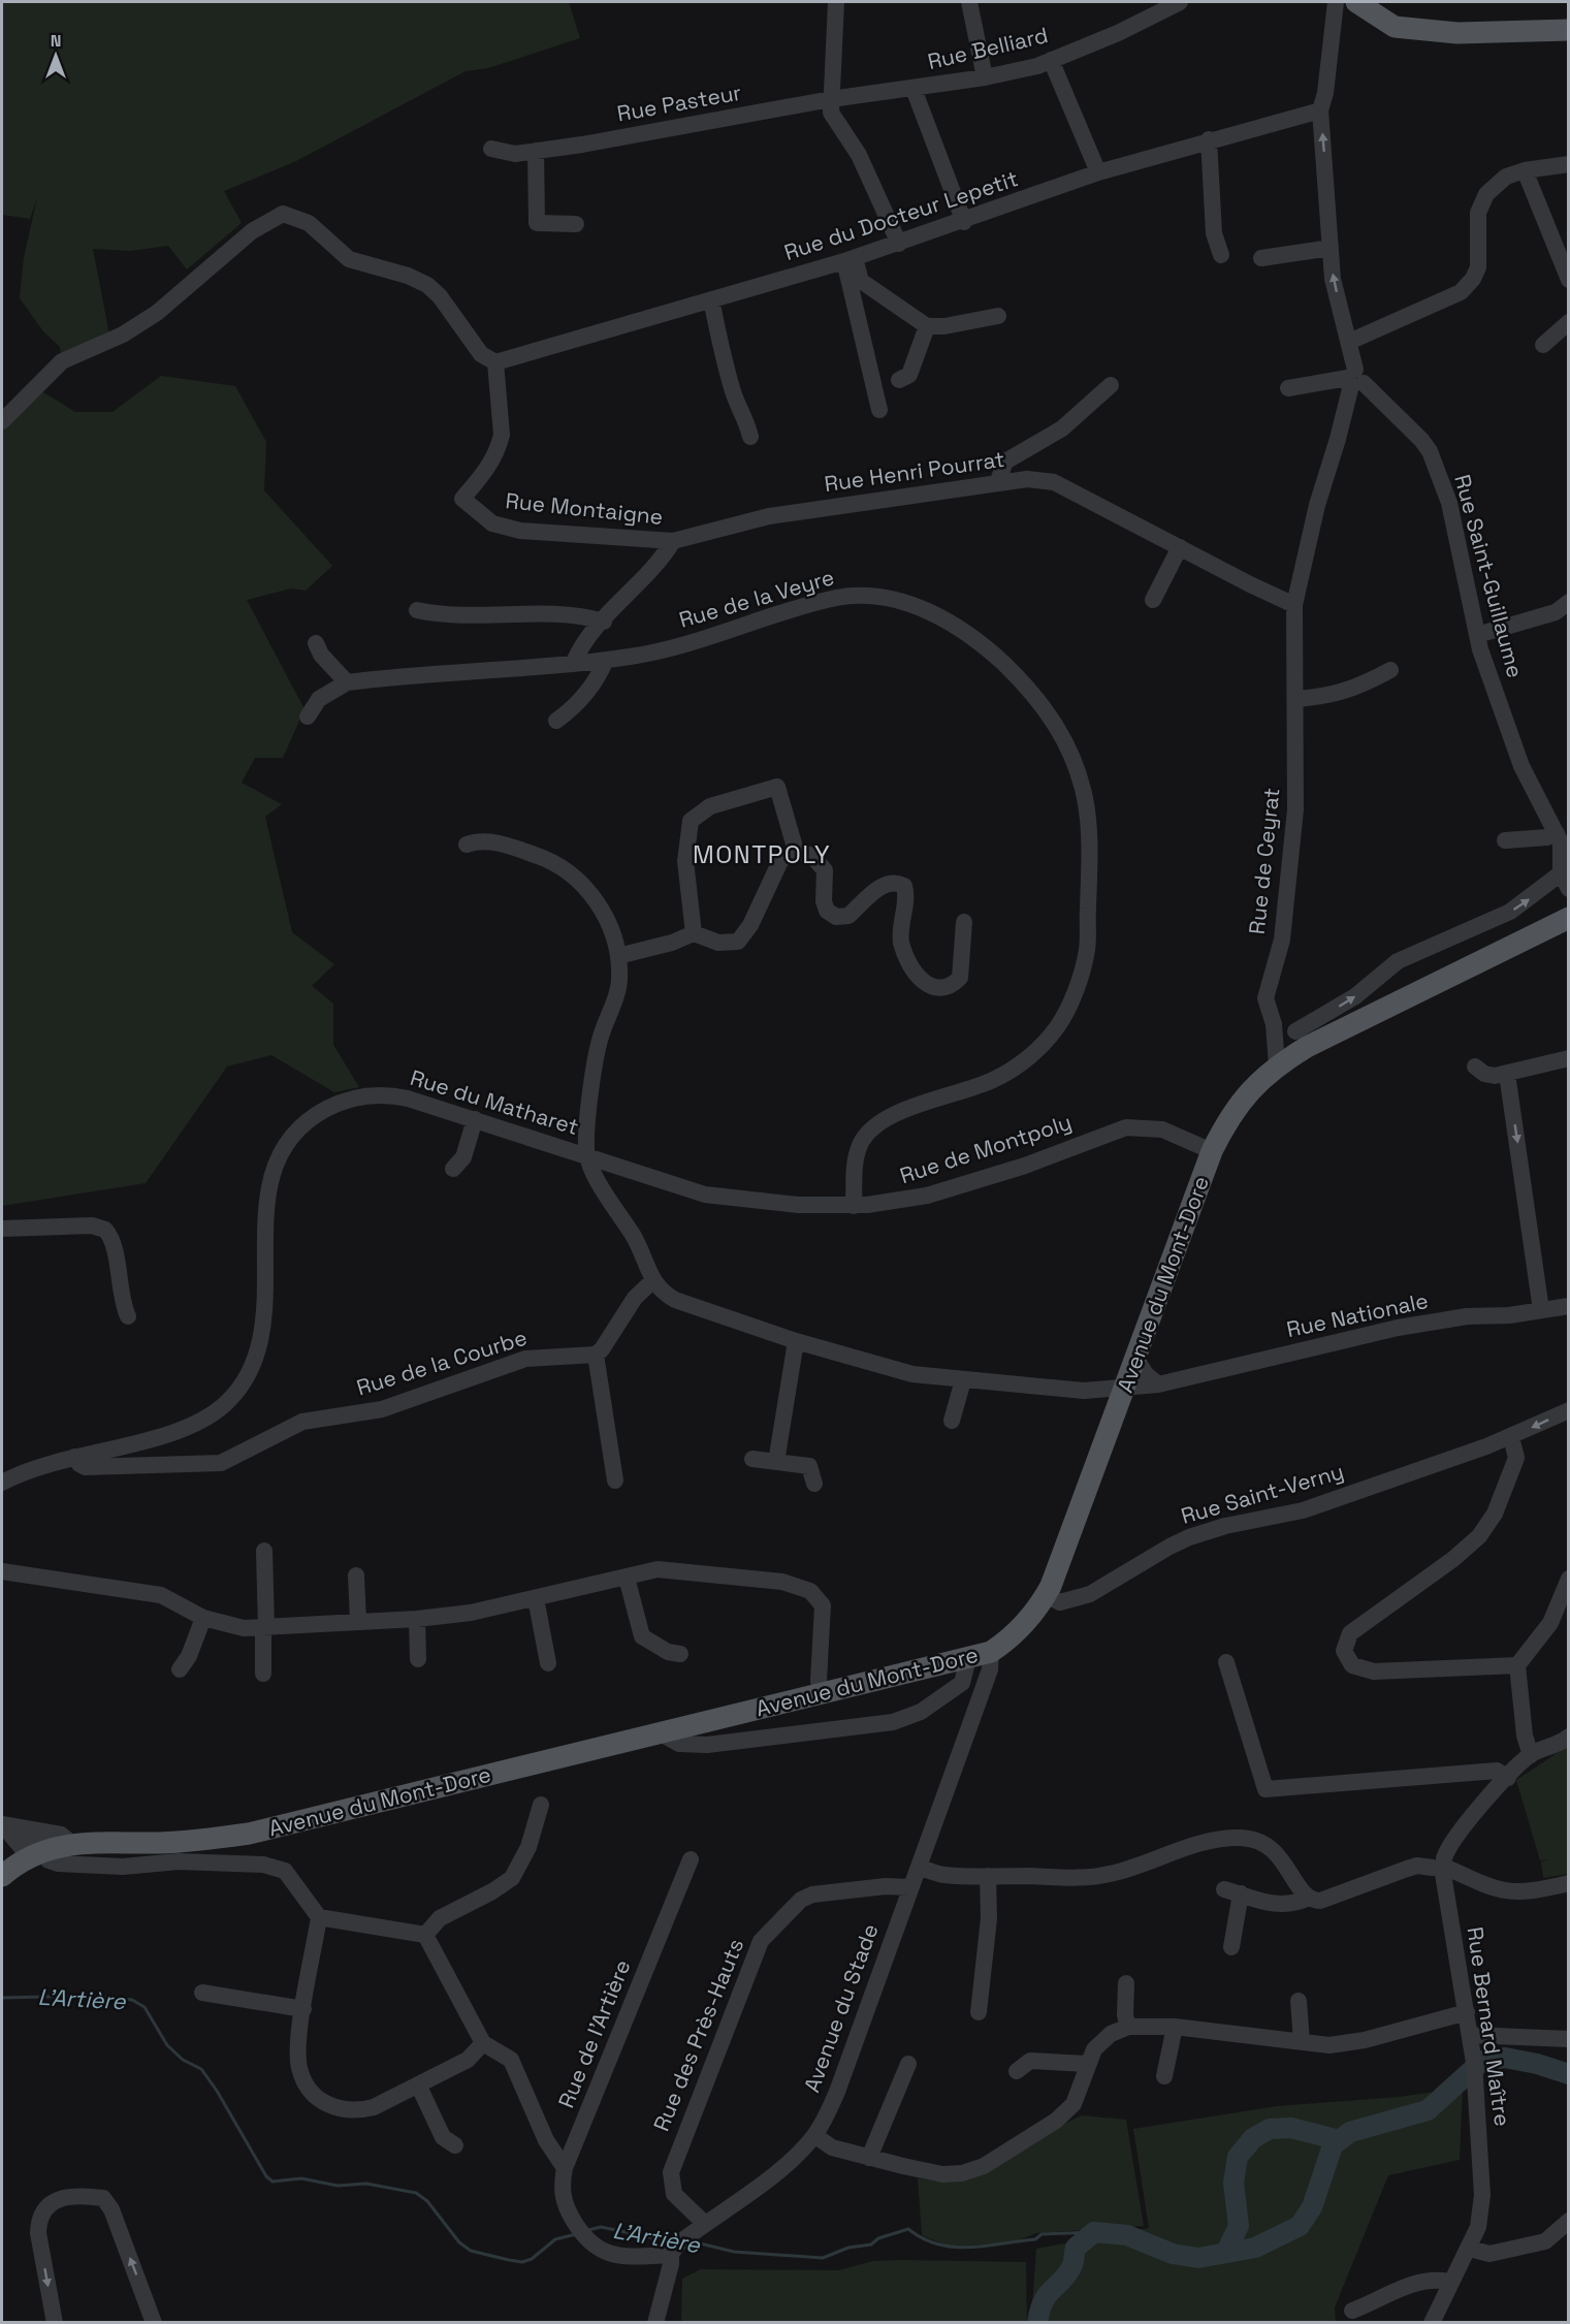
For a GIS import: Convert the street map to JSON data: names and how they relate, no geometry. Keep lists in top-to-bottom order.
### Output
{
  "streets": {
    "main road": ["Avenue du Mont-Dore"],
    "street": [
      "Rue Belliard",
      "Rue Pasteur",
      "Rue du Docteur Lepetit",
      "Rue Henri Pourrat",
      "Rue Montaigne",
      "Rue Saint-Guillaume",
      "Rue de la Veyre",
      "Rue de Ceyrat",
      "Rue du Matharet",
      "Rue de Montpoly",
      "Rue Nationale",
      "Rue de la Courbe",
      "Rue Saint-Verny",
      "Avenue du Stade",
      "Rue Bernard Maître",
      "Rue de l'Artière",
      "Rue des Près-Hauts"
    ]
  },
  "crossings": [
    ["Rue Belliard", "Rue Pasteur"],
    ["Rue du Docteur Lepetit", "Rue Montaigne"],
    ["Rue Henri Pourrat", "Rue Montaigne"],
    ["Rue Henri Pourrat", "Rue de Ceyrat"],
    ["Rue Saint-Guillaume", "Rue de Ceyrat"],
    ["Rue de la Veyre", "Rue de Montpoly"],
    ["Rue de Ceyrat", "Avenue du Mont-Dore"],
    ["Rue du Matharet", "Rue de Montpoly"],
    ["Rue du Matharet", "Rue de la Courbe"],
    ["Rue de Montpoly", "Avenue du Mont-Dore"],
    ["Avenue du Mont-Dore", "Rue Nationale"],
    ["Avenue du Mont-Dore", "Rue Saint-Verny"],
    ["Avenue du Mont-Dore", "Avenue du Stade"],
    ["Avenue du Stade", "Rue de l'Artière"],
    ["Avenue du Stade", "Rue des Près-Hauts"]
  ],
  "districts": ["MONTPOLY"],
  "water": ["L'Artière"],
  "north": "top"
}
